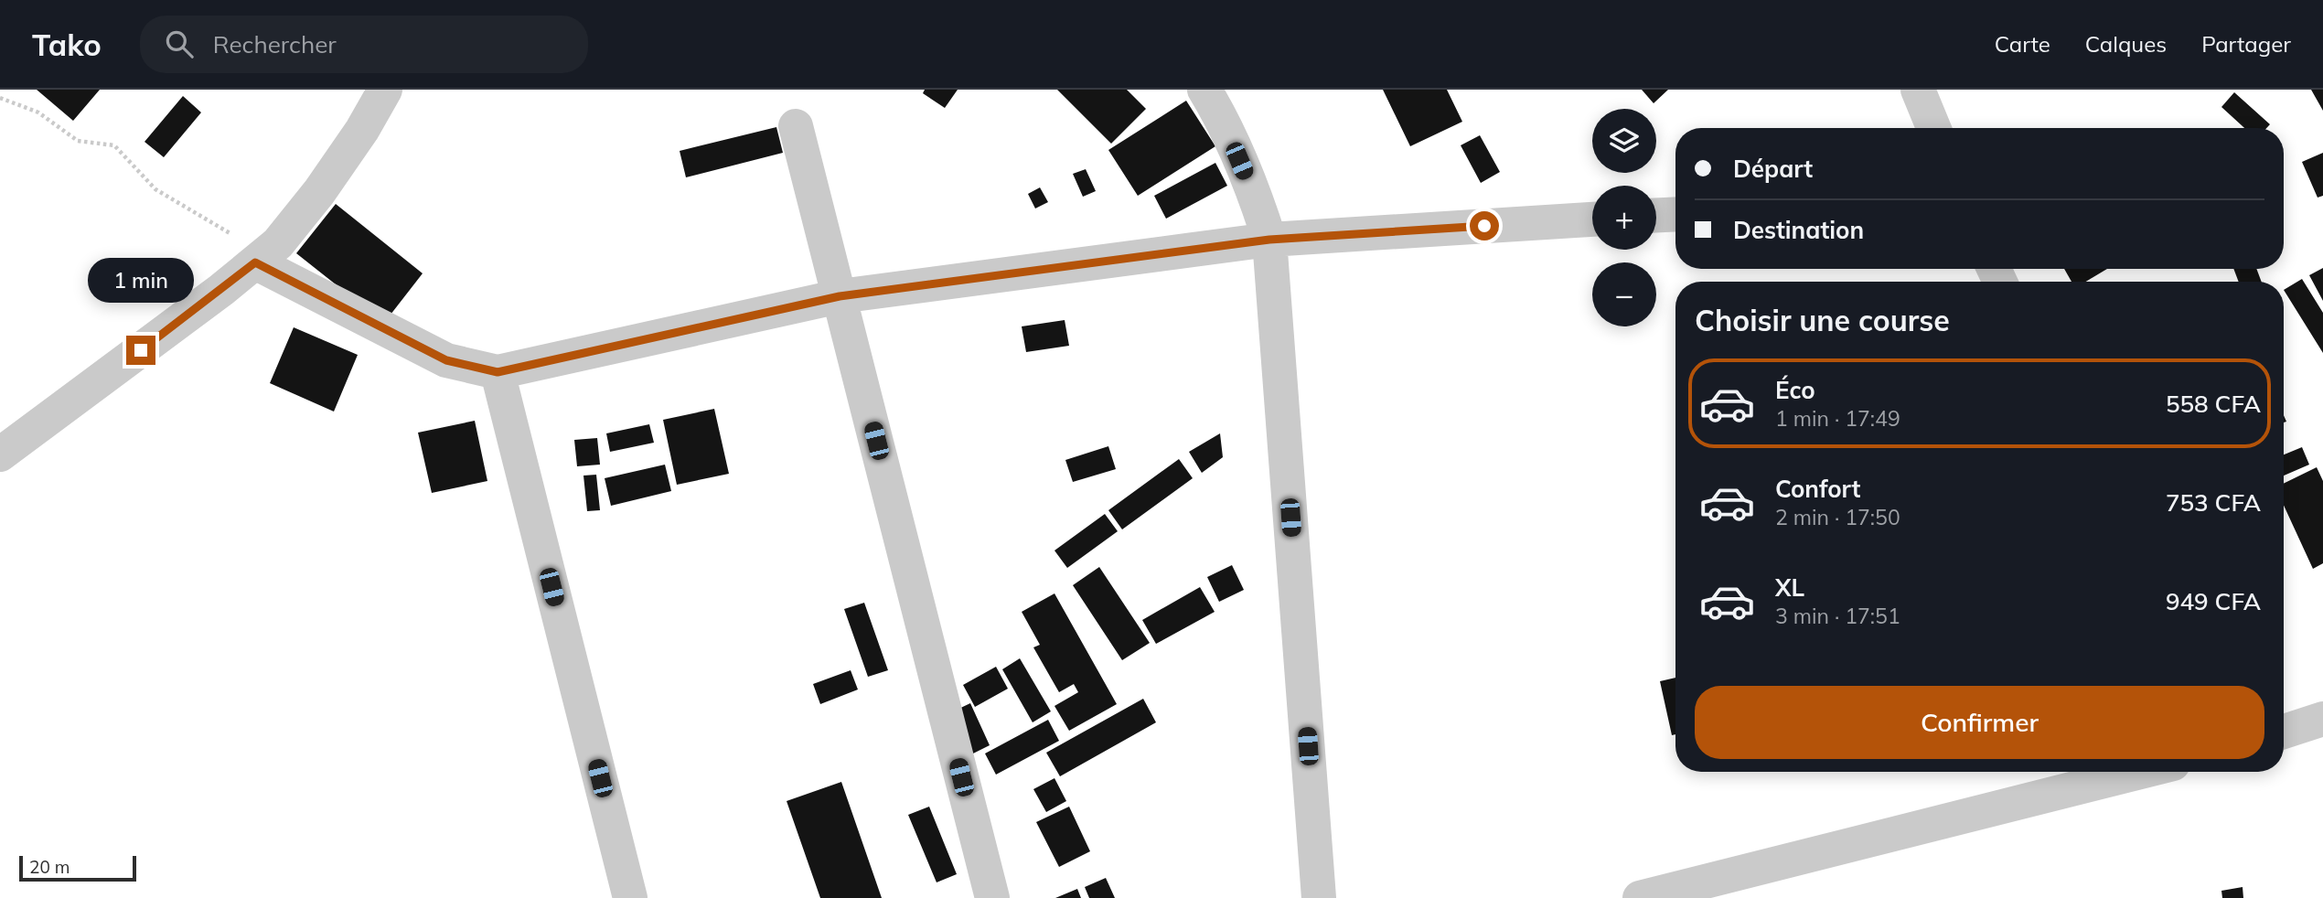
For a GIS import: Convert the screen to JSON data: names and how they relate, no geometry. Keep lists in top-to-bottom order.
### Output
{
  "scale_bar": "20 m",
  "page": {
    "header": "Tako",
    "search": "Rechercher",
    "nav": ["Carte", "Calques", "Partager"],
    "map_buttons": ["+", "−"],
    "banner": ["Départ", "Destination"],
    "bubble": "1 min",
    "heading": "Choisir une course",
    "list": [
      {
        "name": "Éco",
        "note": "1 min · 17:49",
        "value": "558 CFA"
      },
      {
        "name": "Confort",
        "note": "2 min · 17:50",
        "value": "753 CFA"
      },
      {
        "name": "XL",
        "note": "3 min · 17:51",
        "value": "949 CFA"
      }
    ],
    "buttons": "Confirmer",
    "scale": "20 m"
  }
}
